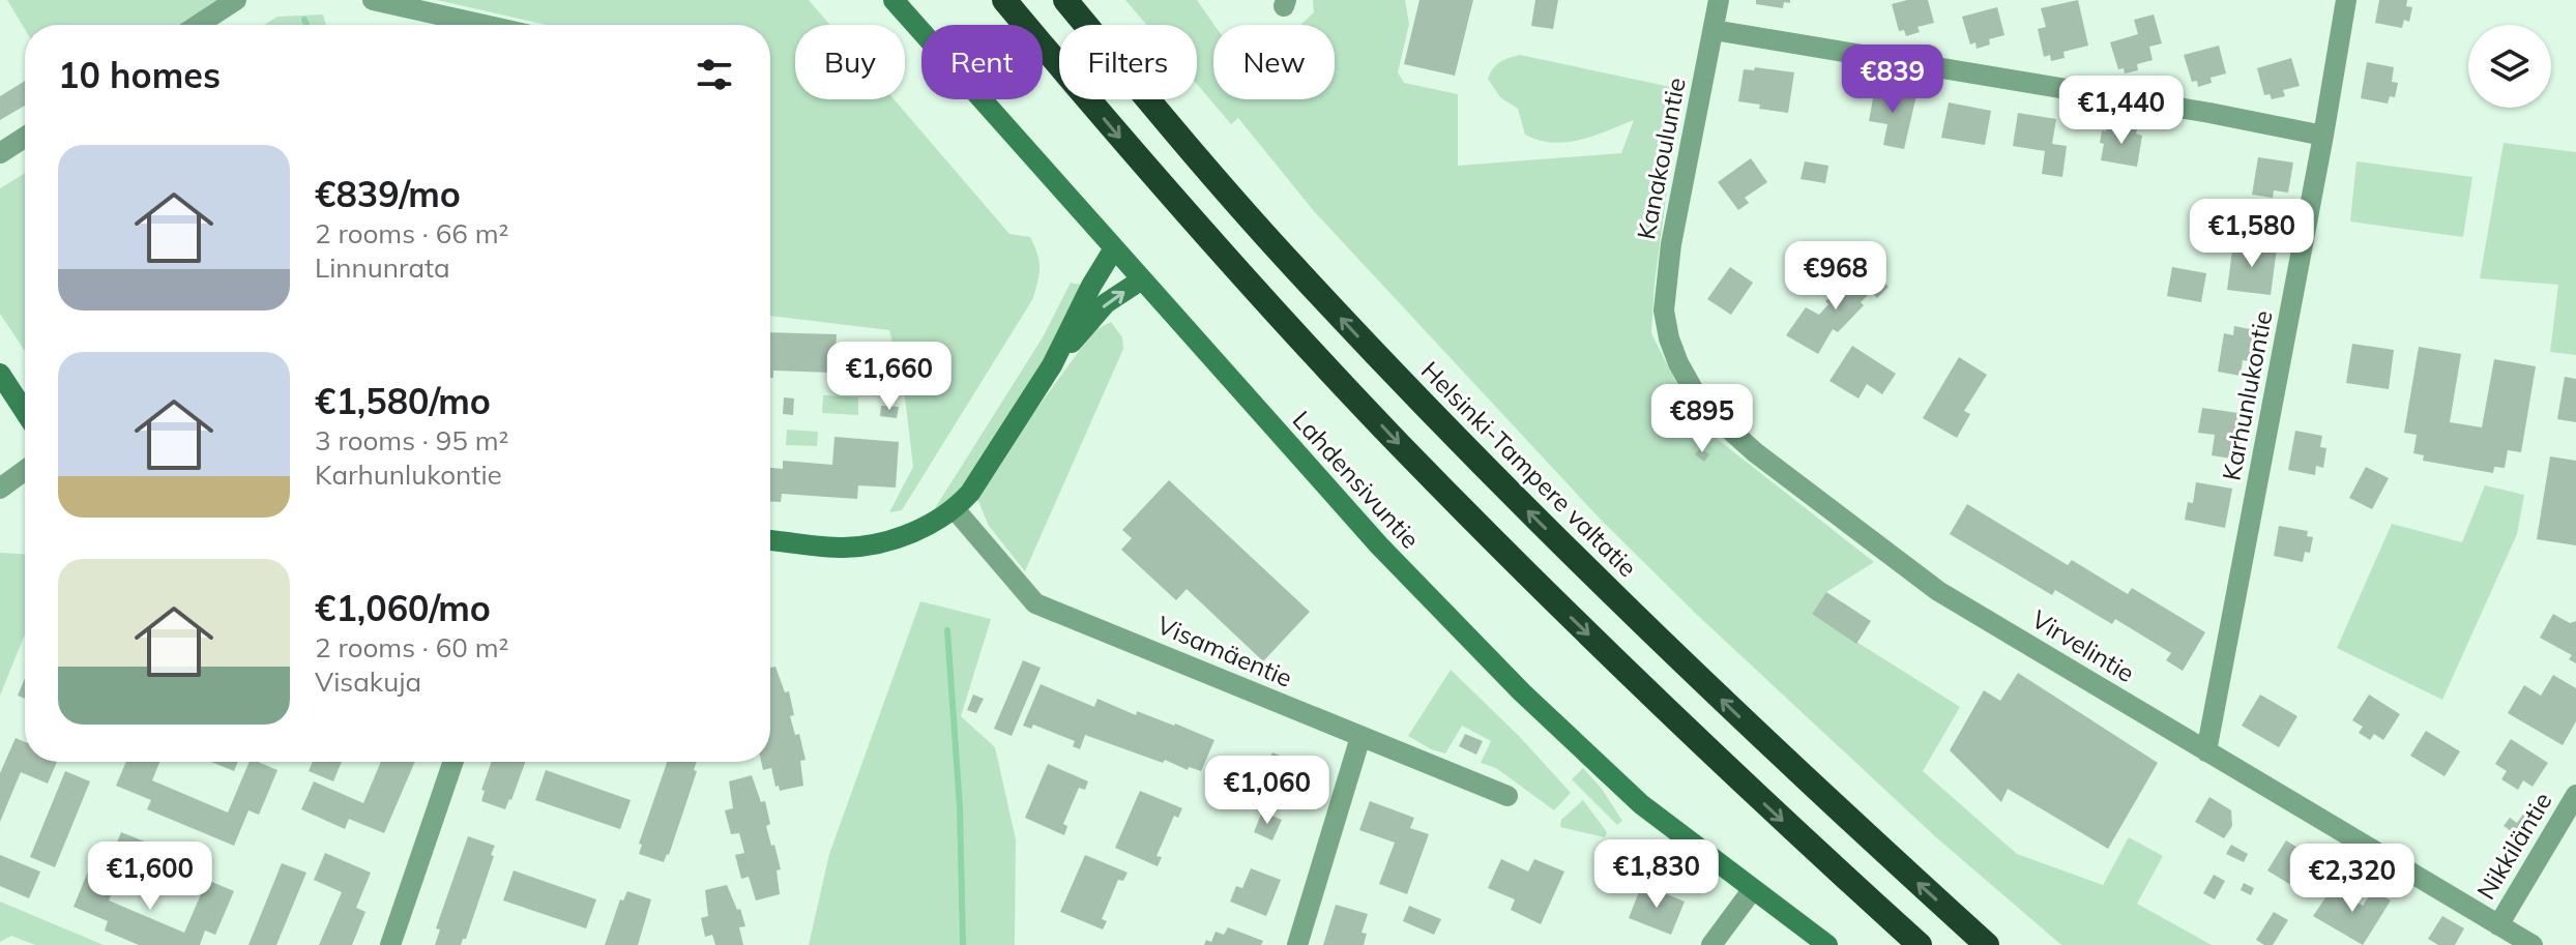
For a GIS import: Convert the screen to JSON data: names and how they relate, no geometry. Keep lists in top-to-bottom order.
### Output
{
  "streets": {
    "highway": ["Helsinki-Tampere valtatie"],
    "main road": ["Lahdensivuntie"],
    "street": [
      "Kanakouluntie",
      "Karhunlukontie",
      "Virvelintie",
      "Visamäentie",
      "Nikkiläntie"
    ]
  },
  "crossings": [
    ["Kanakouluntie", "Virvelintie"],
    ["Karhunlukontie", "Virvelintie"],
    ["Virvelintie", "Nikkiläntie"]
  ],
  "page": {
    "chip": [
      "Buy",
      "Rent",
      "Filters",
      "New"
    ],
    "heading": "10 homes",
    "price": [
      "€839",
      "€1,440",
      "€1,580",
      "€968",
      "€1,660",
      "€895",
      "€1,060",
      "€1,830",
      "€1,600",
      "€2,320"
    ],
    "list": [
      {
        "name": "€839/mo",
        "note": "2 rooms · 66 m² · Linnunrata"
      },
      {
        "name": "€1,580/mo",
        "note": "3 rooms · 95 m² · Karhunlukontie"
      },
      {
        "name": "€1,060/mo",
        "note": "2 rooms · 60 m² · Visakuja"
      }
    ]
  }
}
